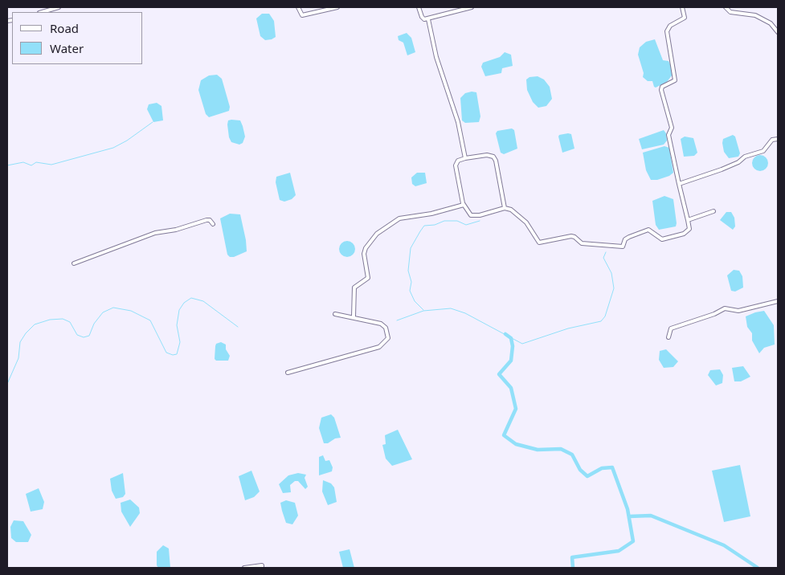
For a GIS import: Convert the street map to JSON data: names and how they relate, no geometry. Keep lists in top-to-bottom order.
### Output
{
  "legend": ["Road", "Water"]
}
